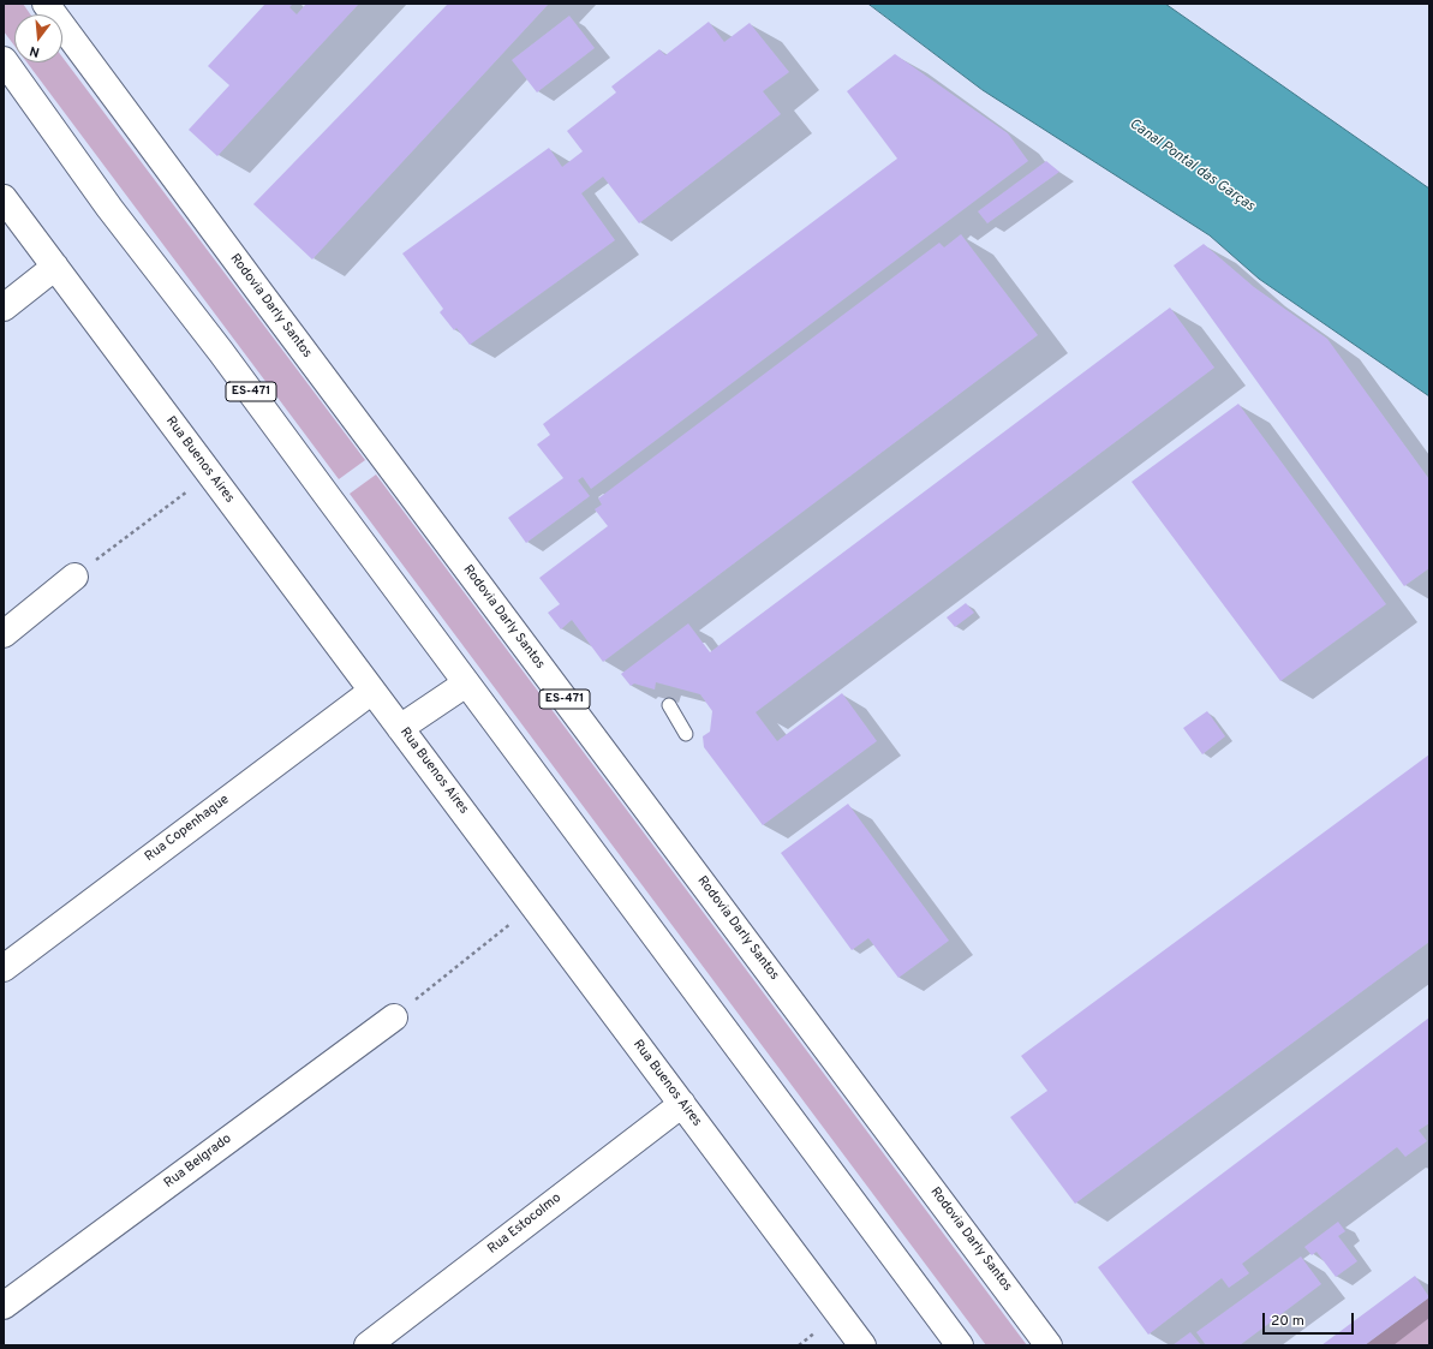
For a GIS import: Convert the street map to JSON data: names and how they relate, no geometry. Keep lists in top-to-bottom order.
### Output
{
  "streets": {
    "main road": [
      "Rodovia Darly Santos",
      "ES-471",
      "Rua Buenos Aires",
      "Rua Copenhague",
      "Rua Belgrado",
      "Rua Estocolmo"
    ]
  },
  "crossings": [
    ["Rua Buenos Aires", "Rua Copenhague"],
    ["Rua Buenos Aires", "Rua Estocolmo"]
  ],
  "water": ["Canal Pontal das Garças"],
  "scale_bar": "20 m",
  "north": "bottom"
}
